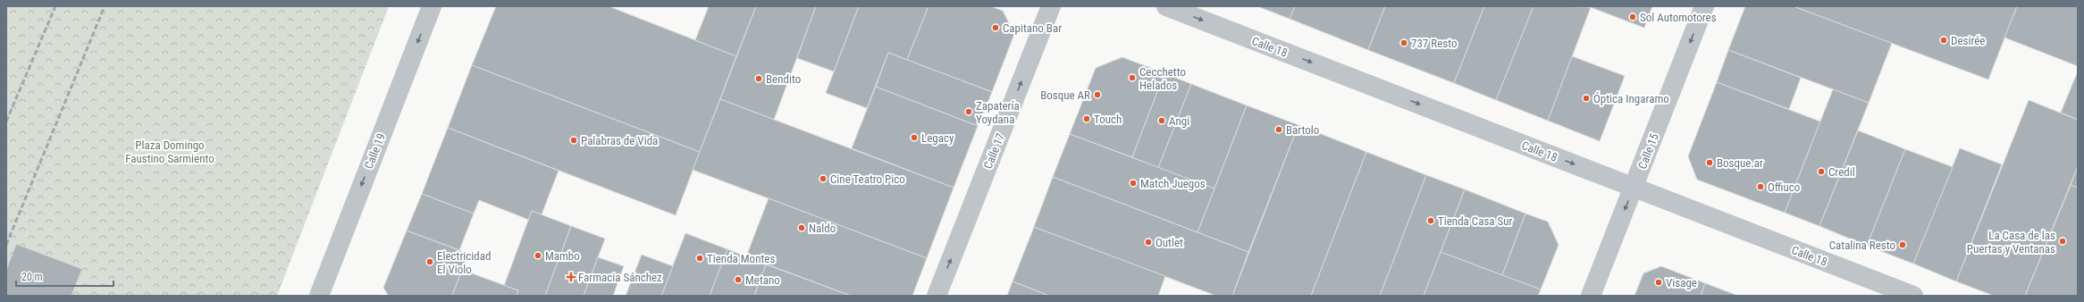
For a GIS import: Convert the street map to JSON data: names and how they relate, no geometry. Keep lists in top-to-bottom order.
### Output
{
  "streets": {
    "street": [
      "Calle 18",
      "Calle 19",
      "Calle 17",
      "Calle 15"
    ]
  },
  "crossings": [
    ["Calle 18", "Calle 15"]
  ],
  "one_way": [
    "Calle 18",
    "Calle 19",
    "Calle 17",
    "Calle 15"
  ],
  "parks": ["Plaza Domingo Faustino Sarmiento"],
  "places": {
    "other": [
      "Sol Automotores",
      "Capitano Bar",
      "Desirée",
      "737 Resto",
      "Cecchetto Helados",
      "Bendito",
      "Bosque AR",
      "Óptica Ingaramo",
      "Zapatería Yoydana",
      "Touch",
      "Angi",
      "Bartolo",
      "Legacy",
      "Palabras de Vida",
      "Bosque.ar",
      "Credil",
      "Cine Teatro Pico",
      "Match Juegos",
      "Offiuco",
      "Tienda Casa Sur",
      "Naldo",
      "La Casa de las Puertas y Ventanas",
      "Outlet",
      "Catalina Resto",
      "Mambo",
      "Tienda Montes",
      "Electricidad El Violo",
      "Metano",
      "Visage"
    ],
    "health": ["Farmacia Sánchez"]
  },
  "scale_bar": "20 m"
}
